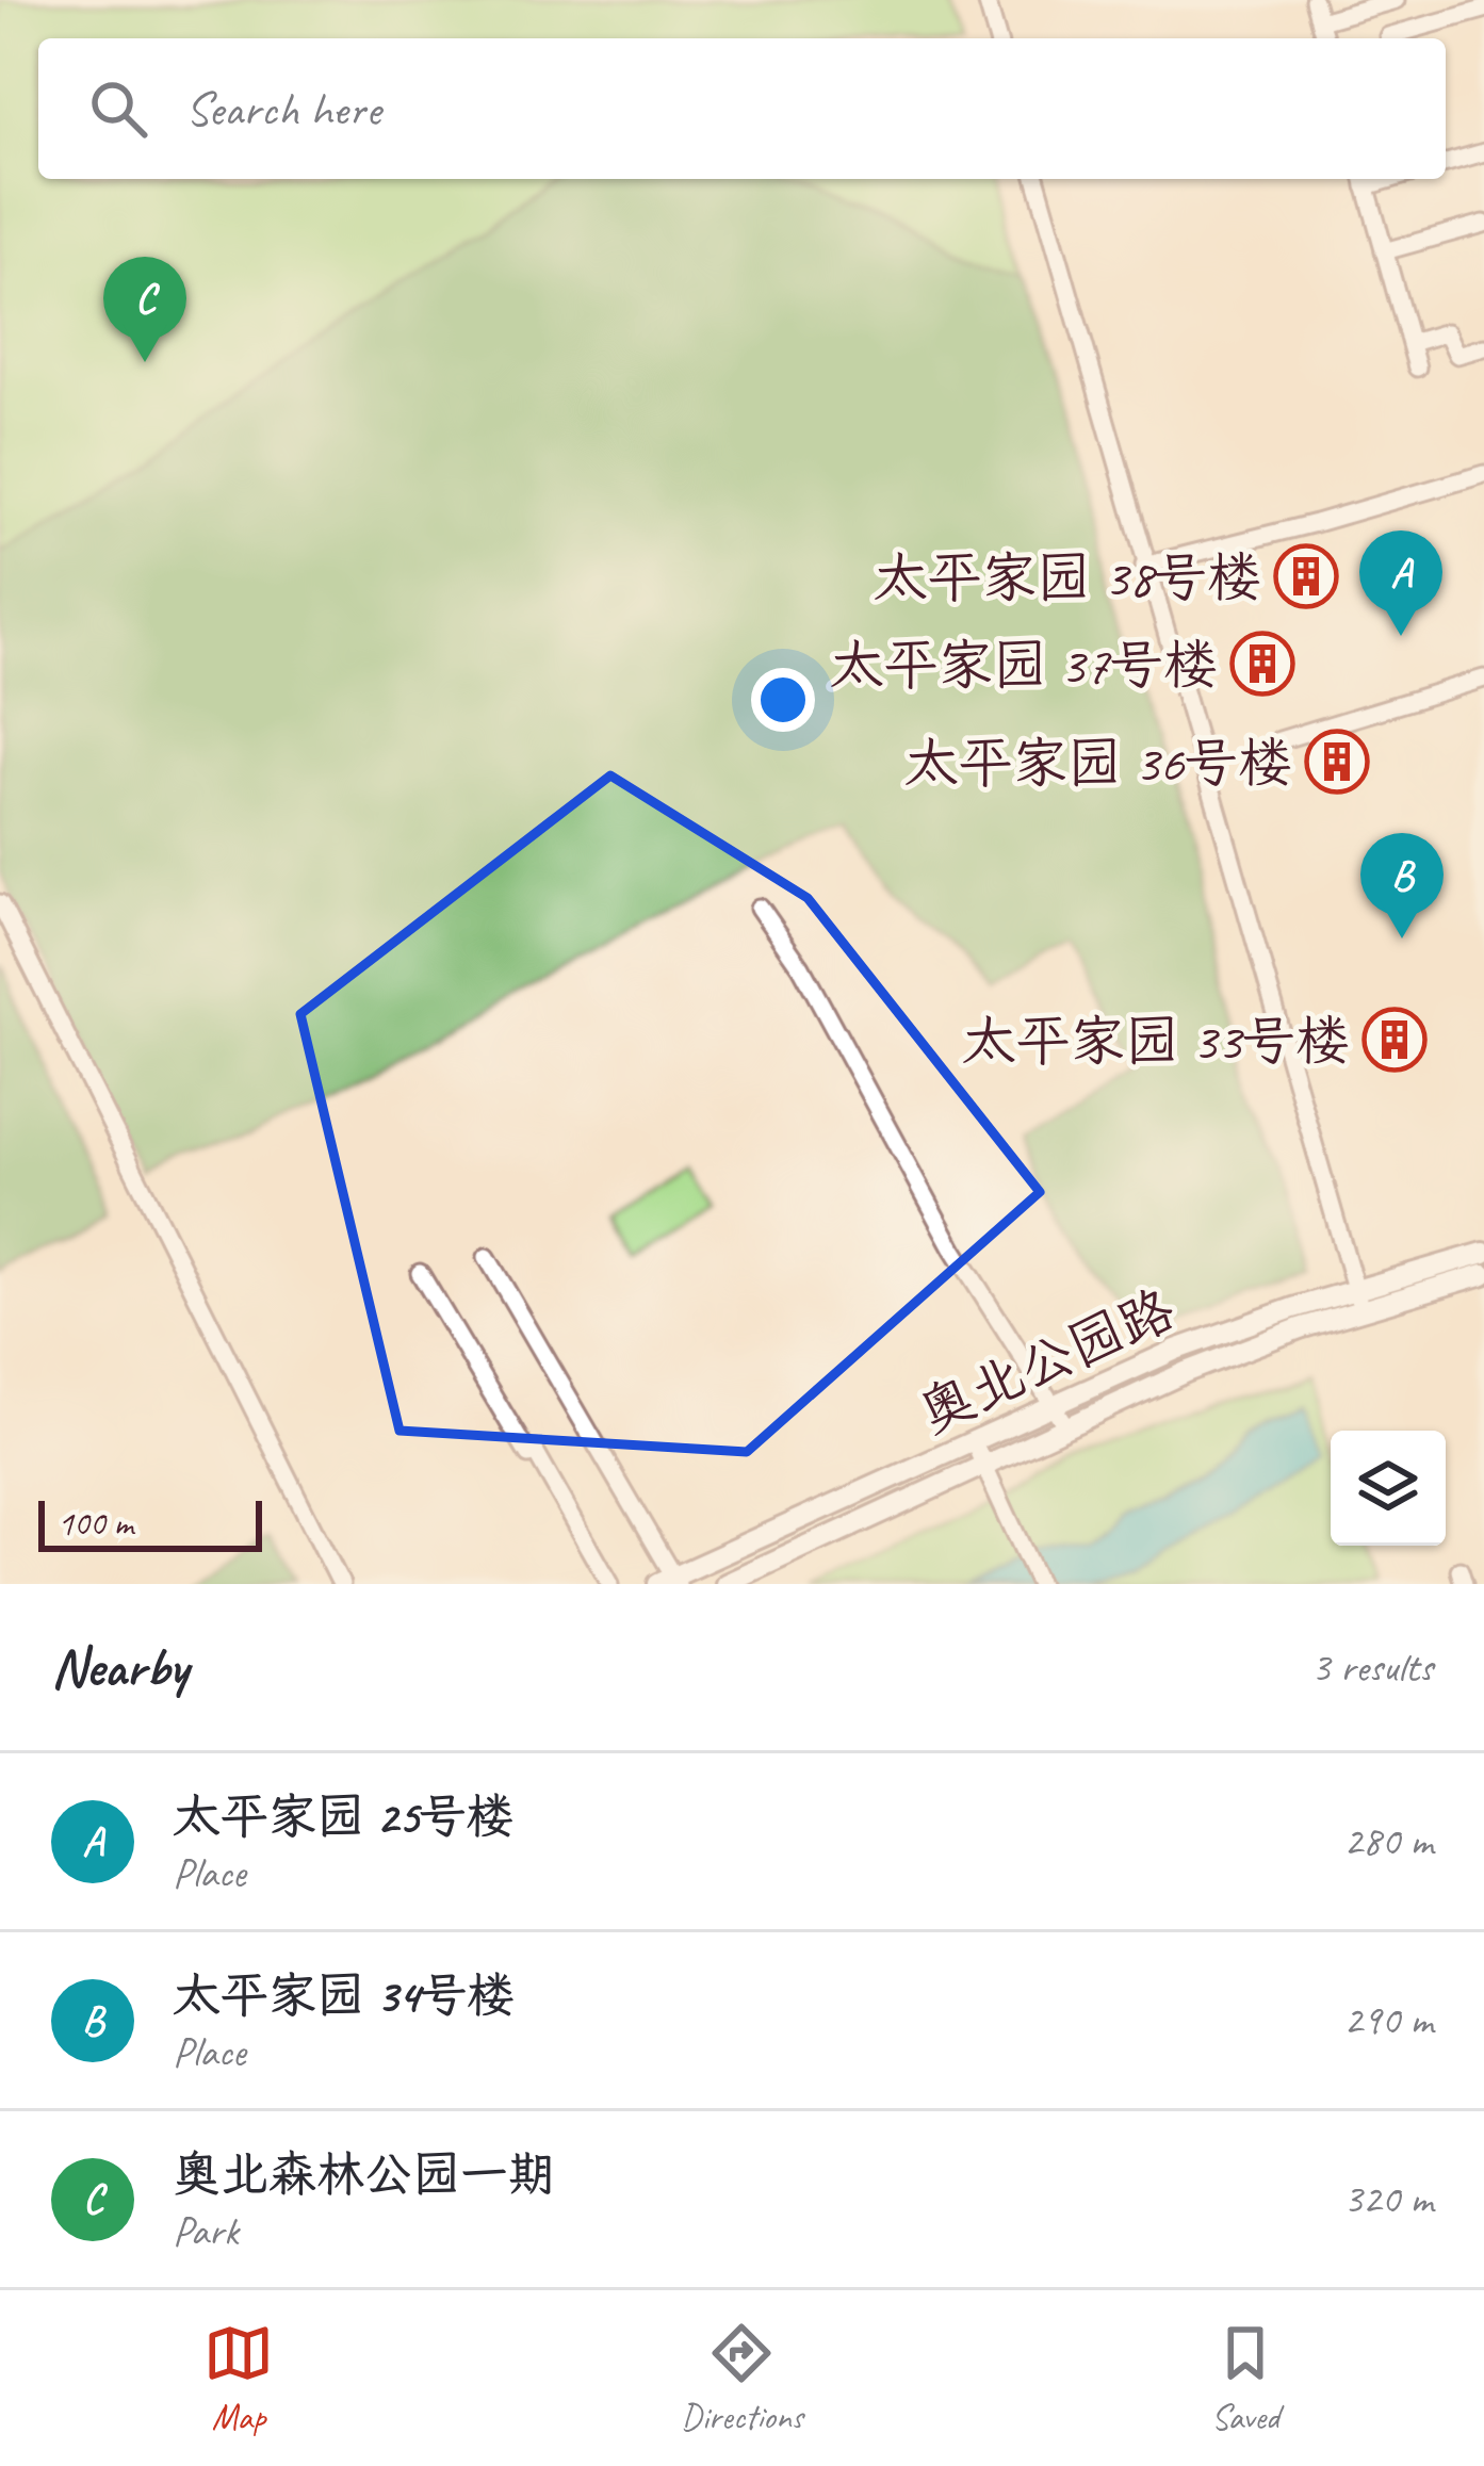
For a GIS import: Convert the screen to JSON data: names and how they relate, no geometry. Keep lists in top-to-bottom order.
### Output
{
  "streets": {
    "main road": ["奥北公园路"]
  },
  "places": {
    "building": [
      "太平家园 38号楼",
      "太平家园 37号楼",
      "太平家园 36号楼",
      "太平家园 33号楼"
    ]
  },
  "scale_bar": "100 m",
  "page": {
    "search": "Search here",
    "pins": ["C", "A", "B"],
    "scale": "100 m",
    "heading": ["Nearby", "3 results"],
    "list": [
      {
        "mark": "A",
        "name": "太平家园 25号楼",
        "note": "Place",
        "value": "280 m"
      },
      {
        "mark": "B",
        "name": "太平家园 34号楼",
        "note": "Place",
        "value": "290 m"
      },
      {
        "mark": "C",
        "name": "奥北森林公园一期",
        "note": "Park",
        "value": "320 m"
      }
    ],
    "nav": ["Map", "Directions", "Saved"]
  }
}
